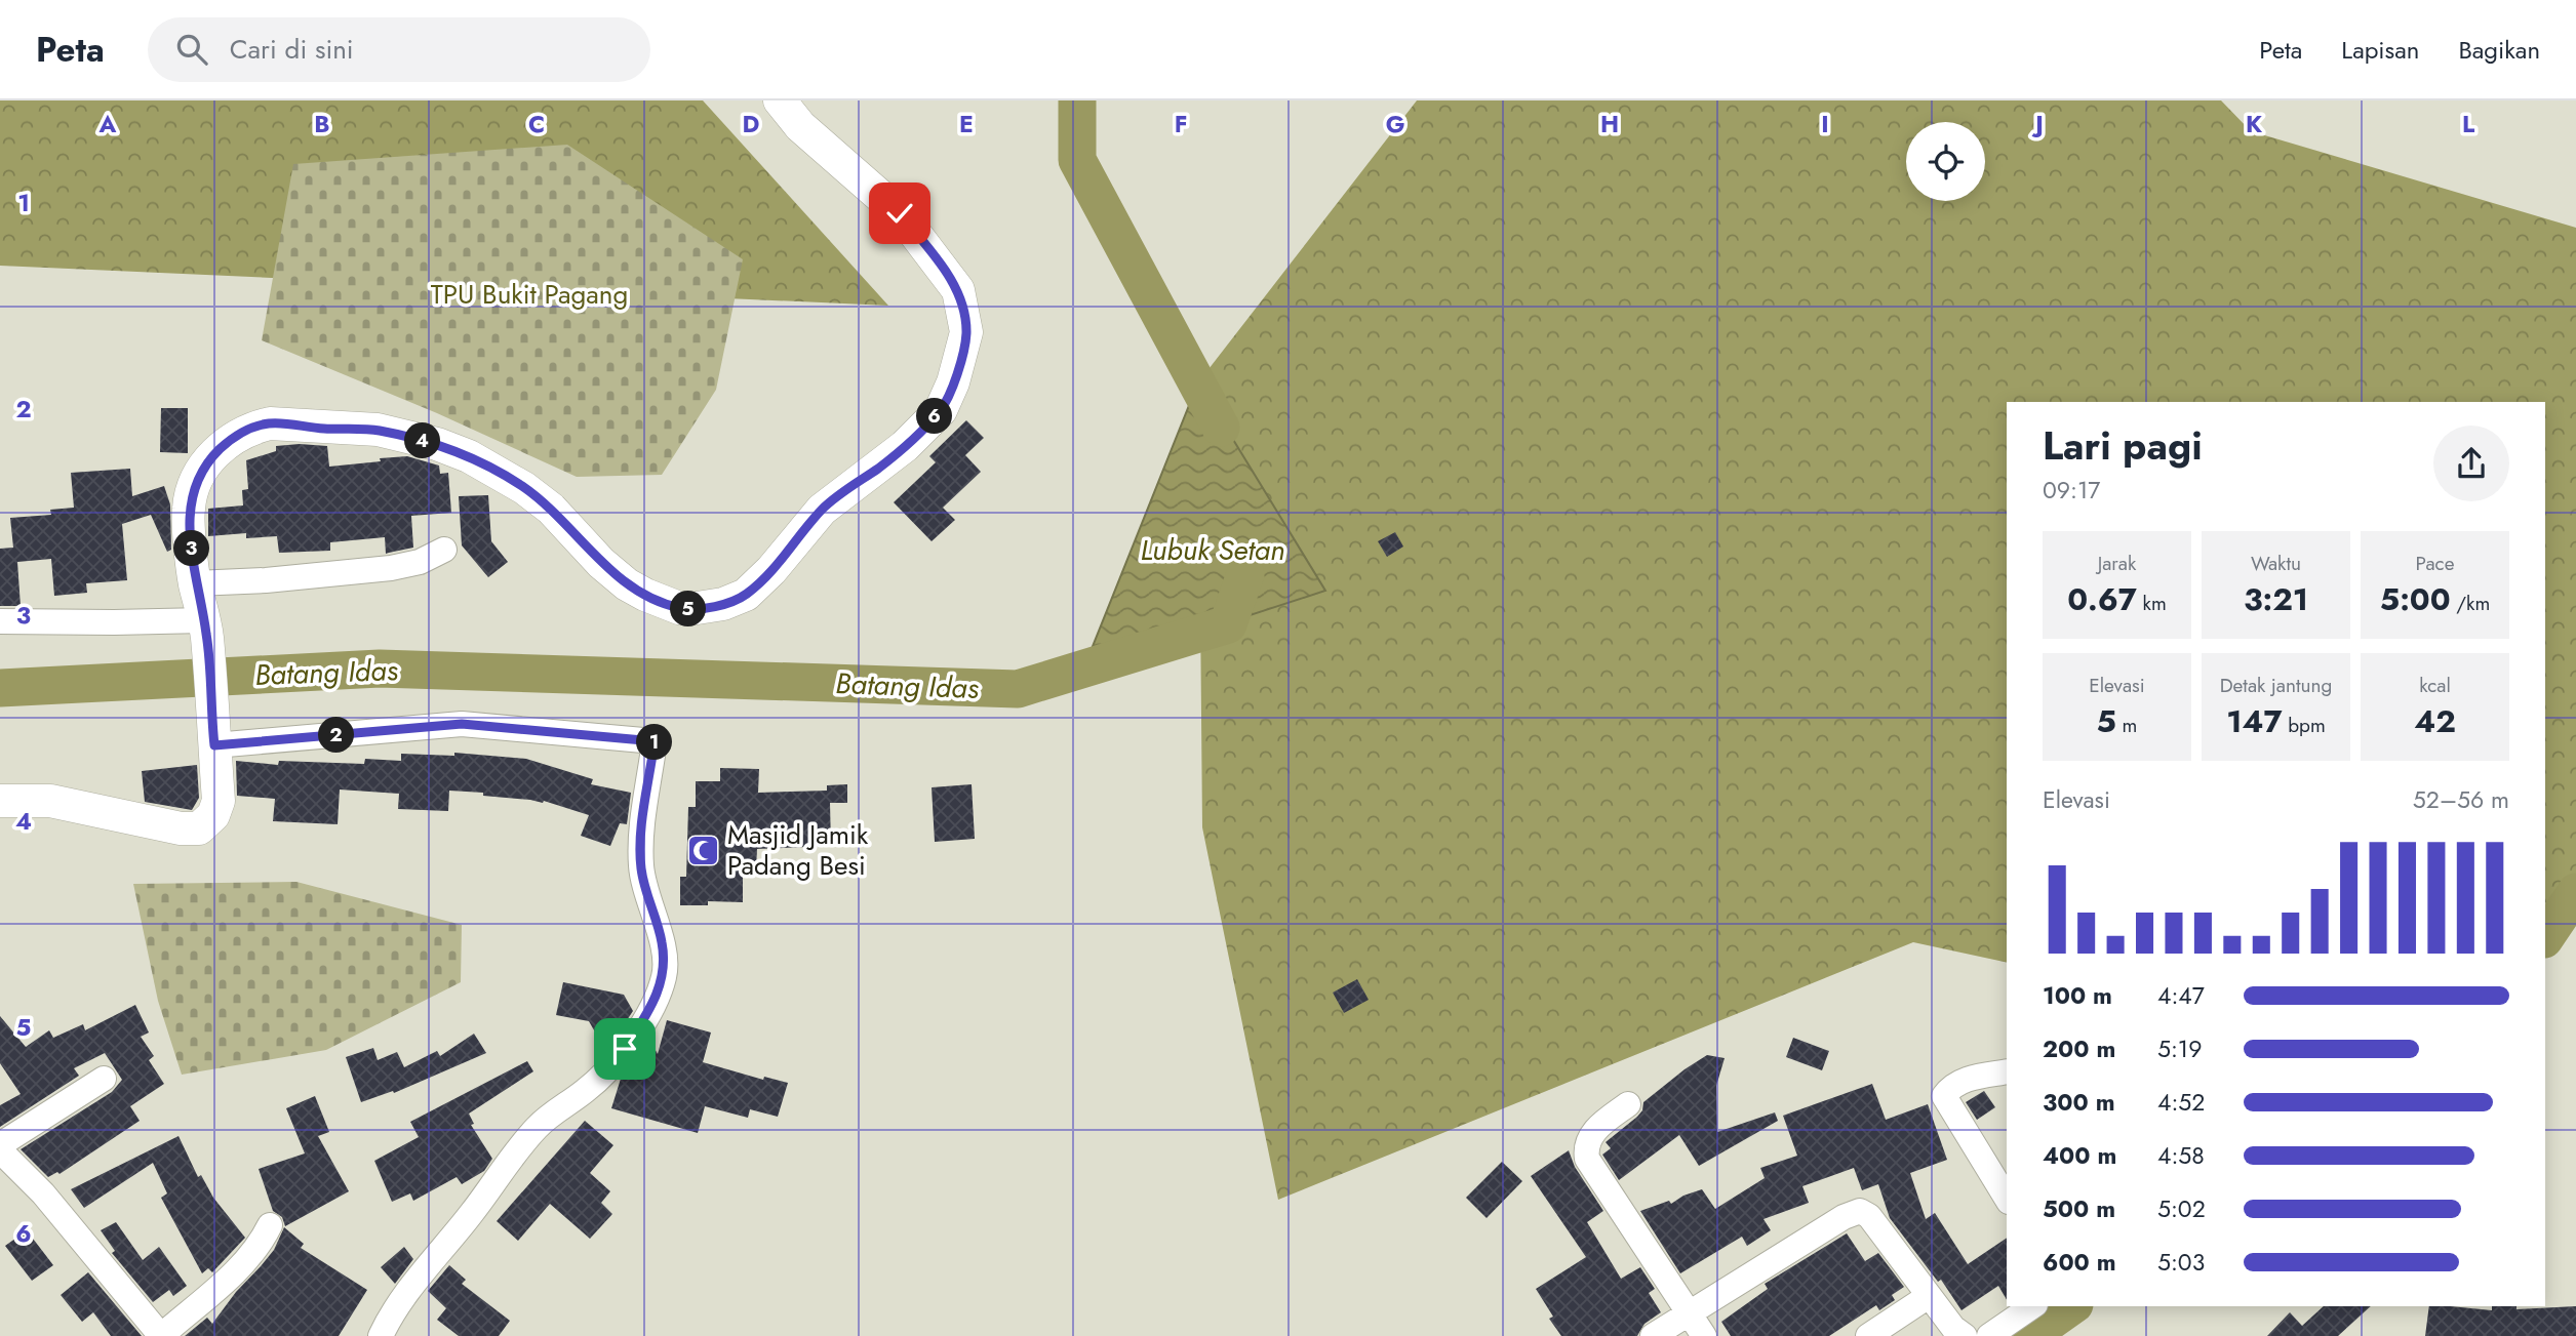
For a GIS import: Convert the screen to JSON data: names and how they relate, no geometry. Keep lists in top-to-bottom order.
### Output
{
  "water": ["Lubuk Setan", "Batang Idas"],
  "parks": ["TPU Bukit Pagang"],
  "places": {
    "mosque": ["Masjid Jamik Padang Besi"]
  },
  "page": {
    "header": "Peta",
    "search": "Cari di sini",
    "nav": ["Peta", "Lapisan", "Bagikan"],
    "pins": [
      "6",
      "4",
      "3",
      "5",
      "2",
      "1"
    ],
    "heading": ["Lari pagi", "09:17"],
    "stats": [
      ["Jarak", "0.67 km"],
      ["Waktu", "3:21"],
      ["Pace", "5:00 /km"],
      ["Elevasi", "5 m"],
      ["Detak jantung", "147 bpm"],
      ["kcal", "42"]
    ],
    "chart": ["Elevasi", "52–56 m"],
    "list": [
      {
        "name": "100 m",
        "note": "4:47"
      },
      {
        "name": "200 m",
        "note": "5:19"
      },
      {
        "name": "300 m",
        "note": "4:52"
      },
      {
        "name": "400 m",
        "note": "4:58"
      },
      {
        "name": "500 m",
        "note": "5:02"
      },
      {
        "name": "600 m",
        "note": "5:03"
      }
    ]
  },
  "grid": {
    "columns": [
      "A",
      "B",
      "C",
      "D",
      "E",
      "F",
      "G",
      "H",
      "I",
      "J",
      "K",
      "L"
    ],
    "rows": [
      "1",
      "2",
      "3",
      "4",
      "5",
      "6"
    ]
  }
}
